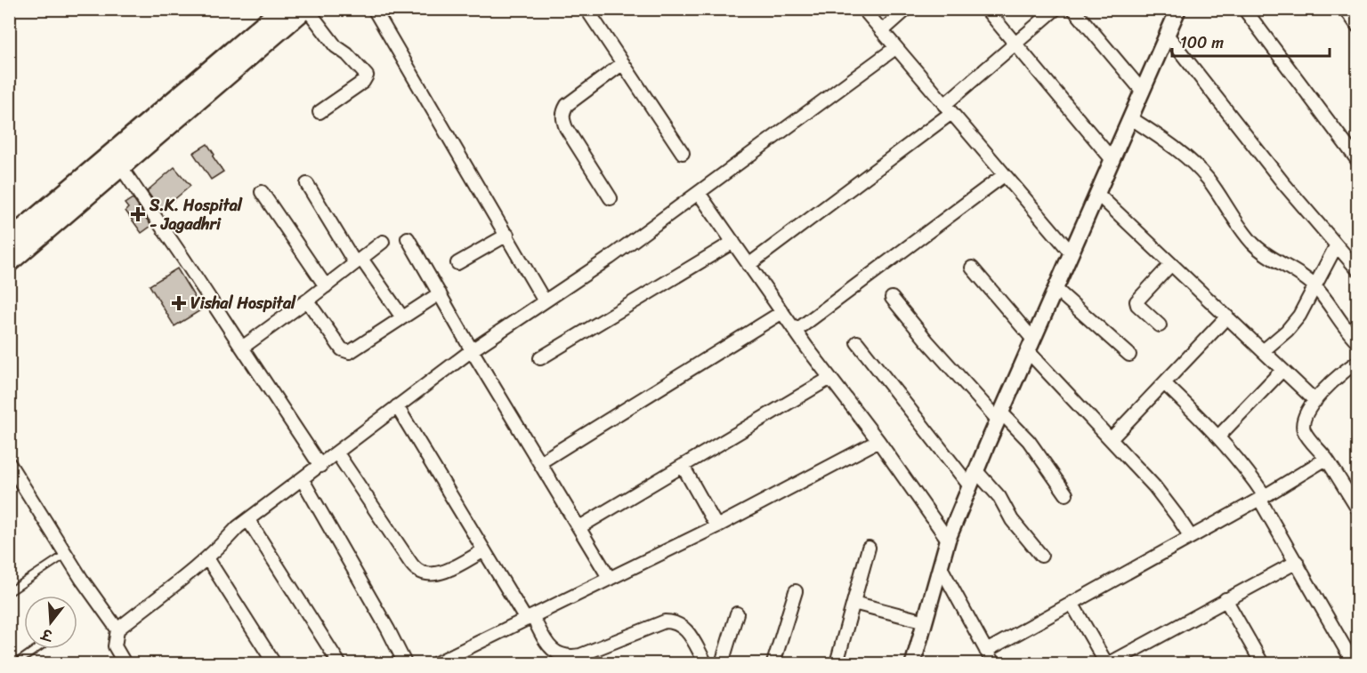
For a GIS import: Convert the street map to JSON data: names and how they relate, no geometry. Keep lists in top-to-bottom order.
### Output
{
  "places": {
    "health": ["S.K. Hospital - Jagadhri", "Vishal Hospital"]
  },
  "scale_bar": "100 m",
  "north": "bottom"
}
